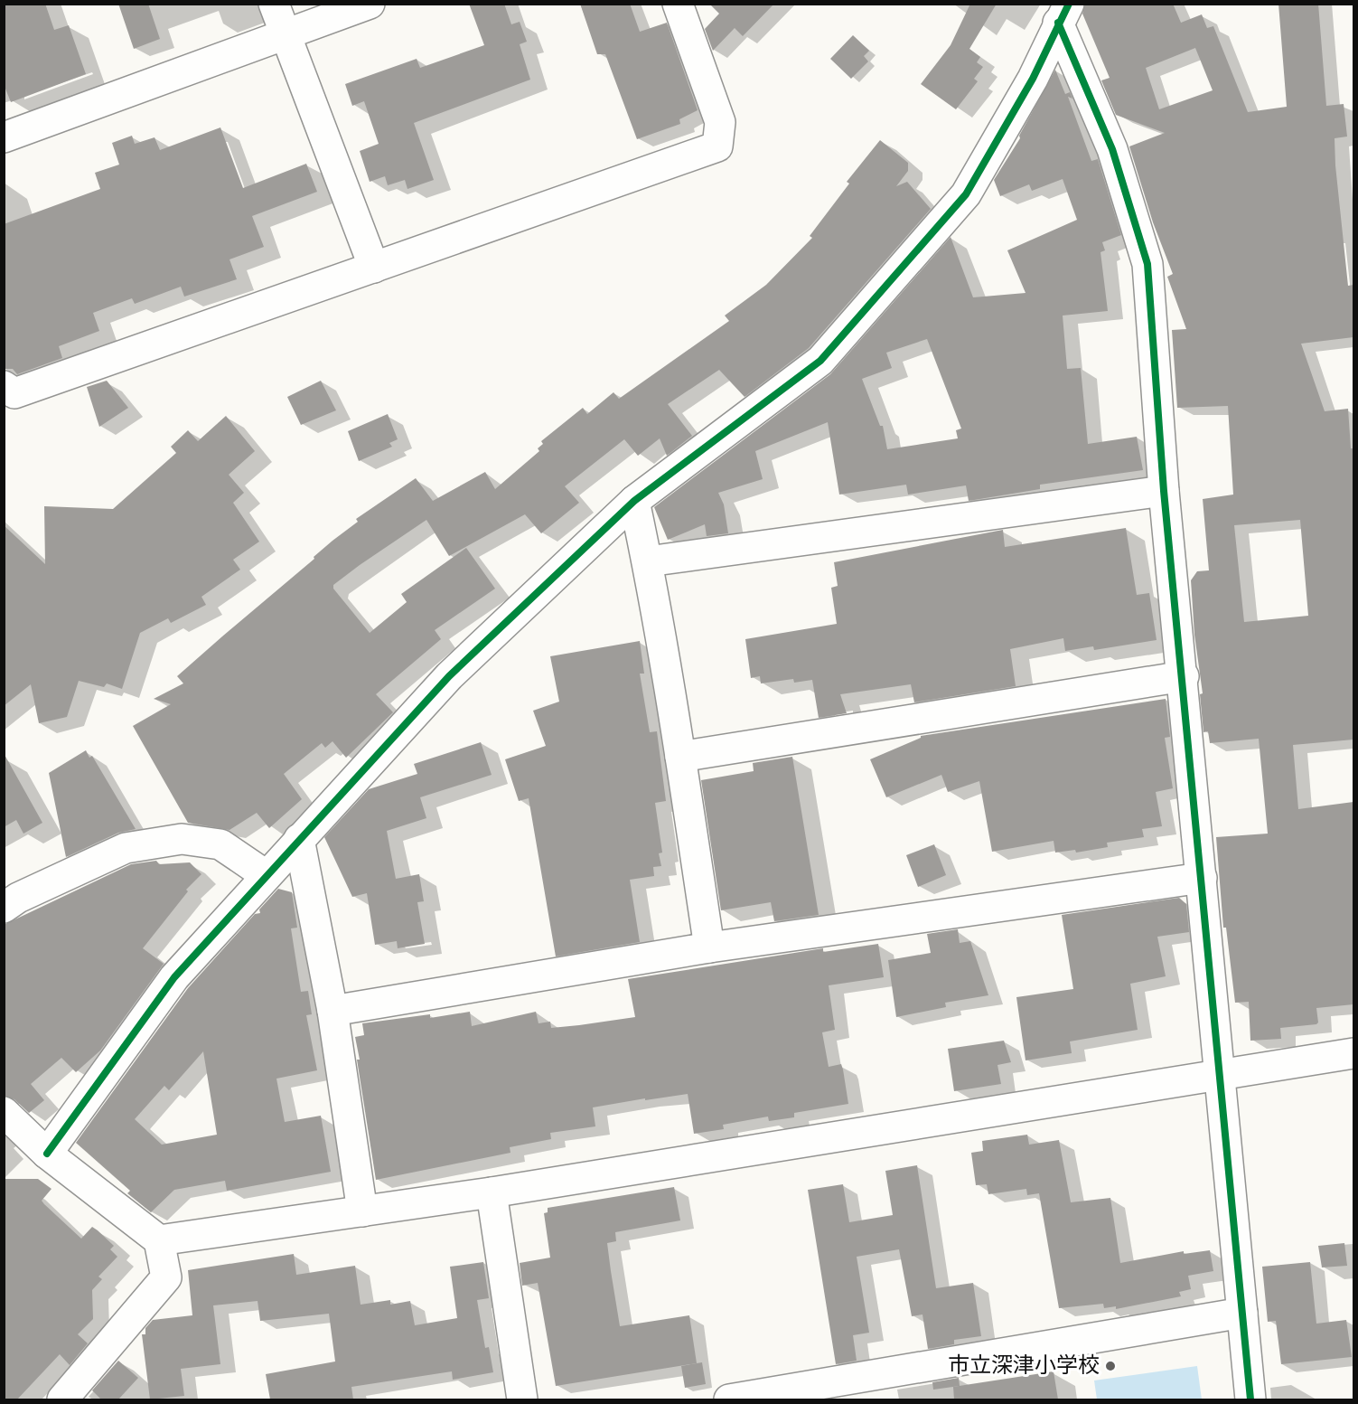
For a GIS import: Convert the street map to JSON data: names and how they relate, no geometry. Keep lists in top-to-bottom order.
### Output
{
  "places": ["市立深津小学校"]
}
